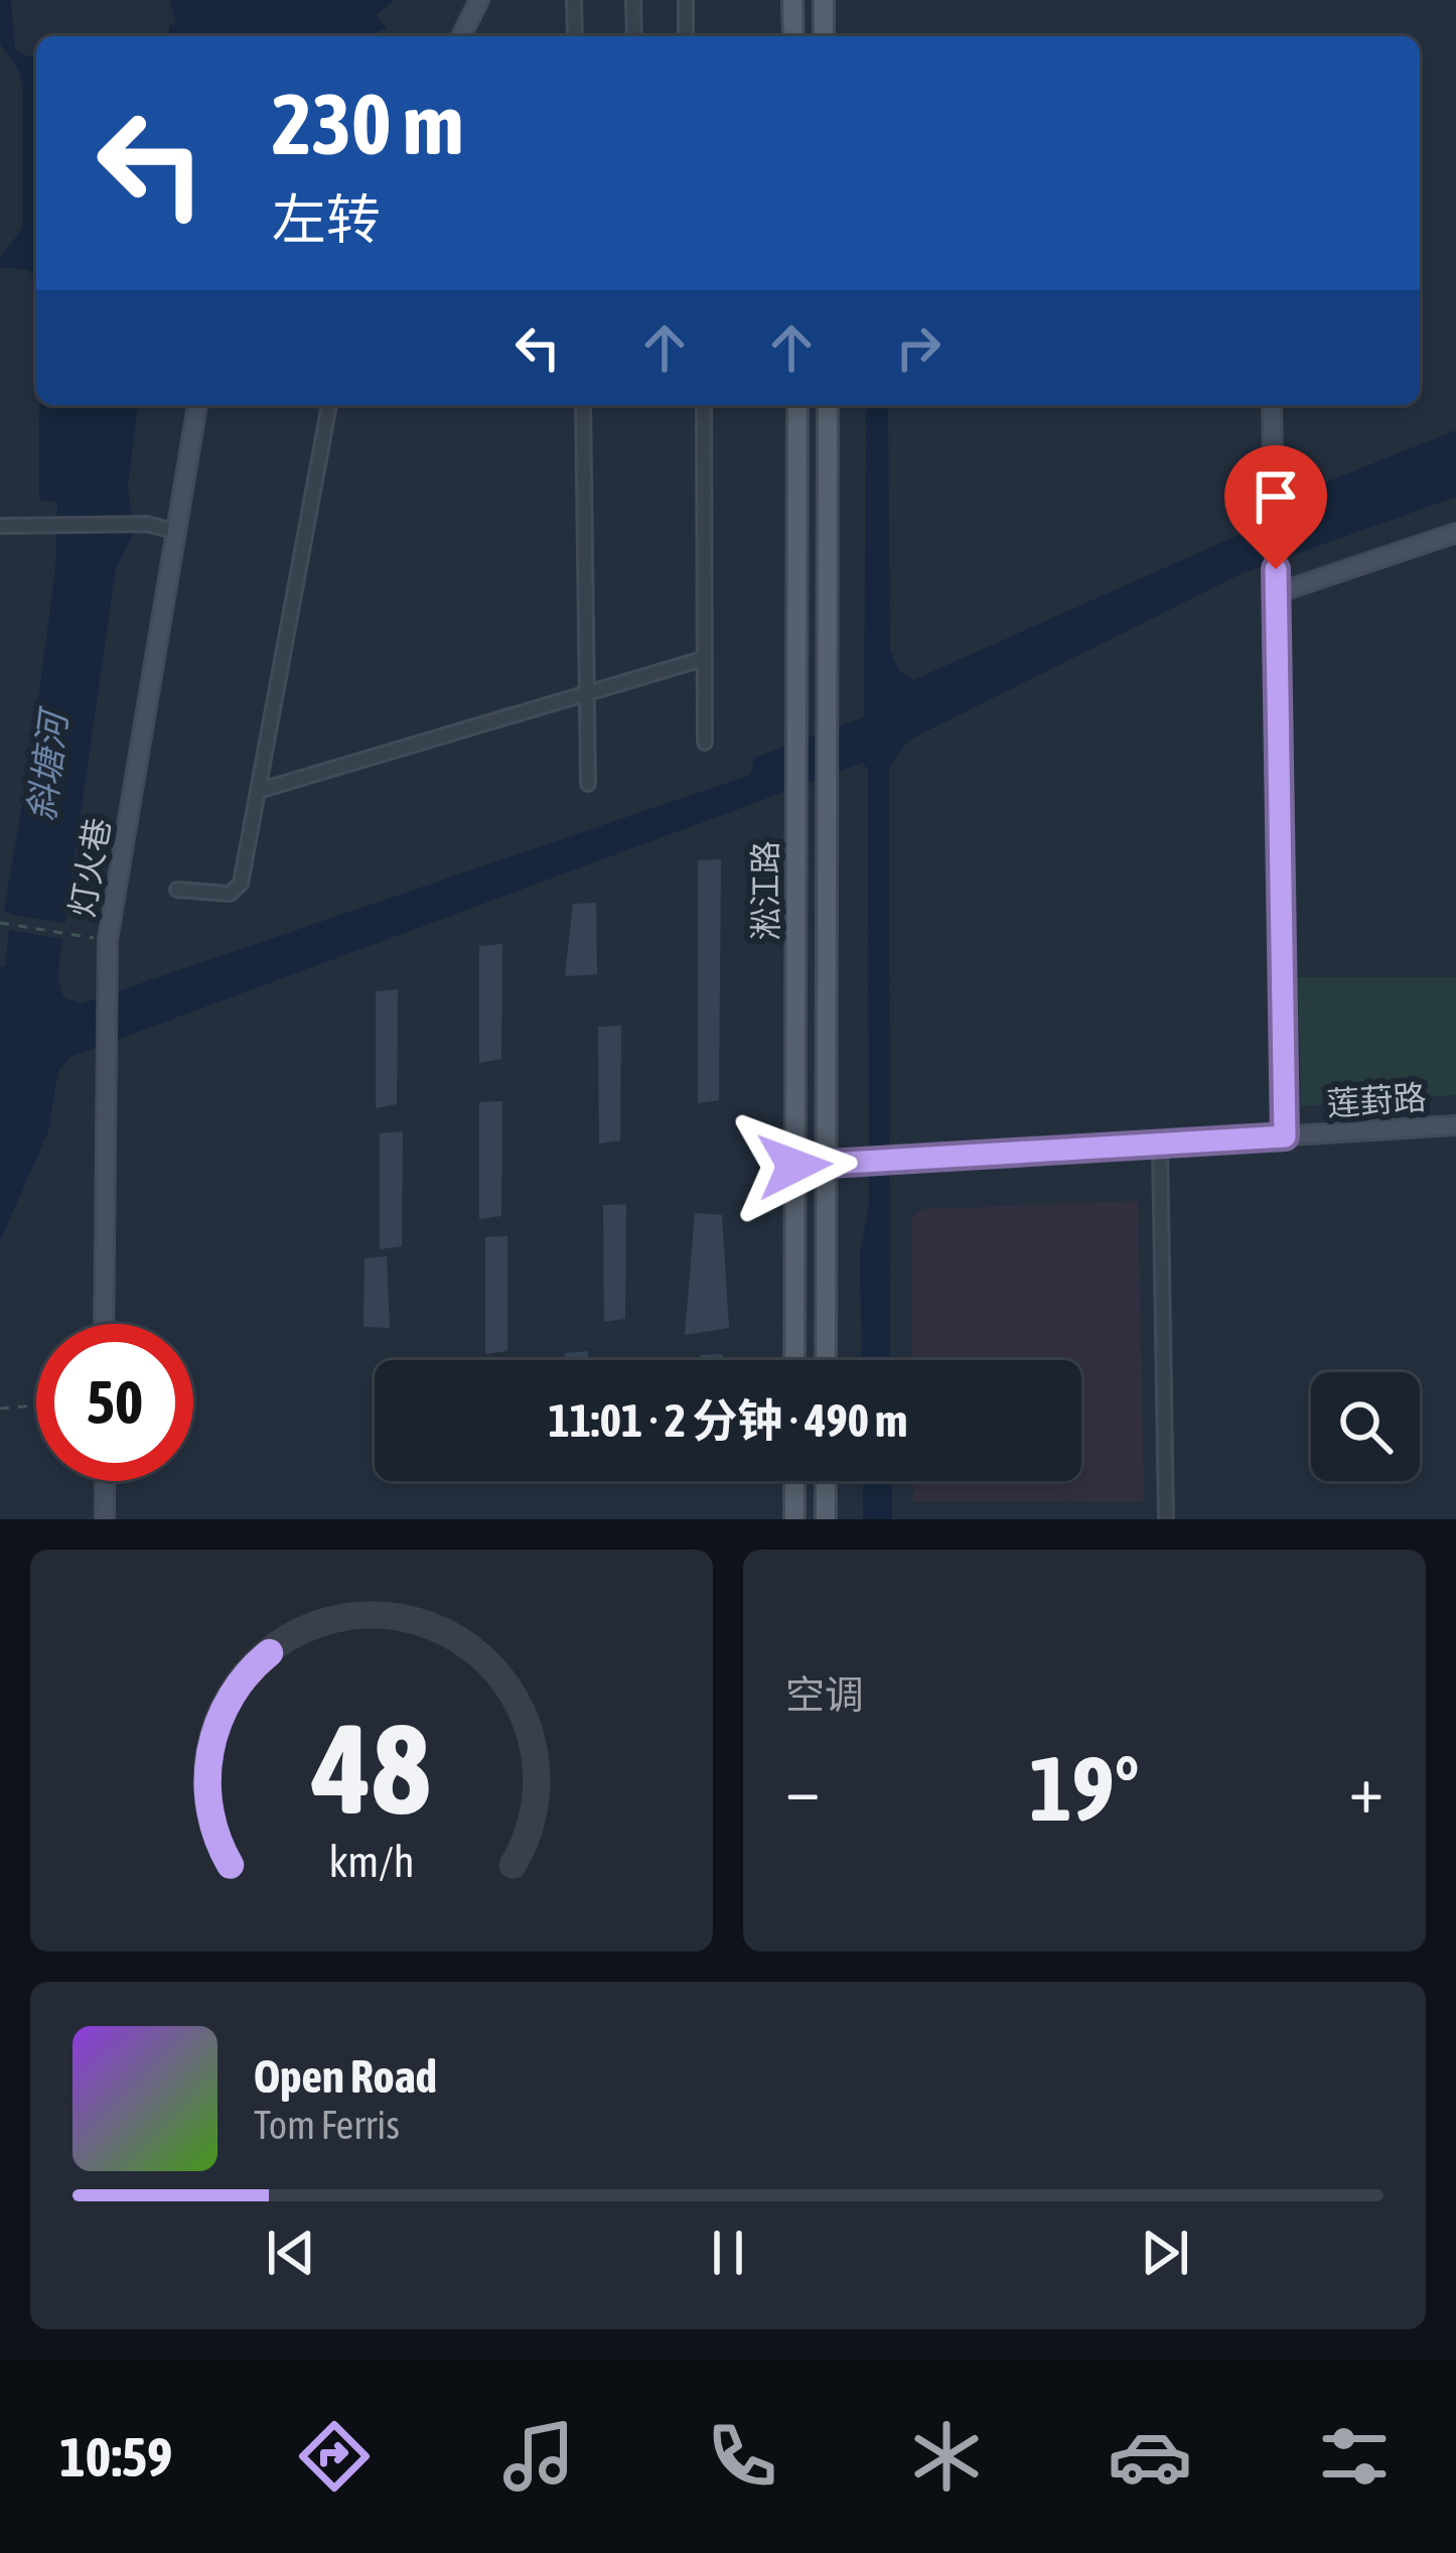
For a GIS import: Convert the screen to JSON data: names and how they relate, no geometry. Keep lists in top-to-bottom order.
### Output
{
  "streets": {
    "main road": ["淞江路"],
    "street": ["灯火巷", "莲葑路"]
  },
  "crossings": [
    ["淞江路", "莲葑路"]
  ],
  "water": ["斜塘河"],
  "page": {
    "turn": ["230 m", "左转"],
    "limit": "50",
    "trip": "11:01 · 2 分钟 · 490 m",
    "tile": "空调",
    "heat": ["−", "19°", "+"],
    "song": ["Open Road", "Tom Ferris"],
    "tabs": "10:59",
    "gauge": ["48", "km/h"]
  }
}
